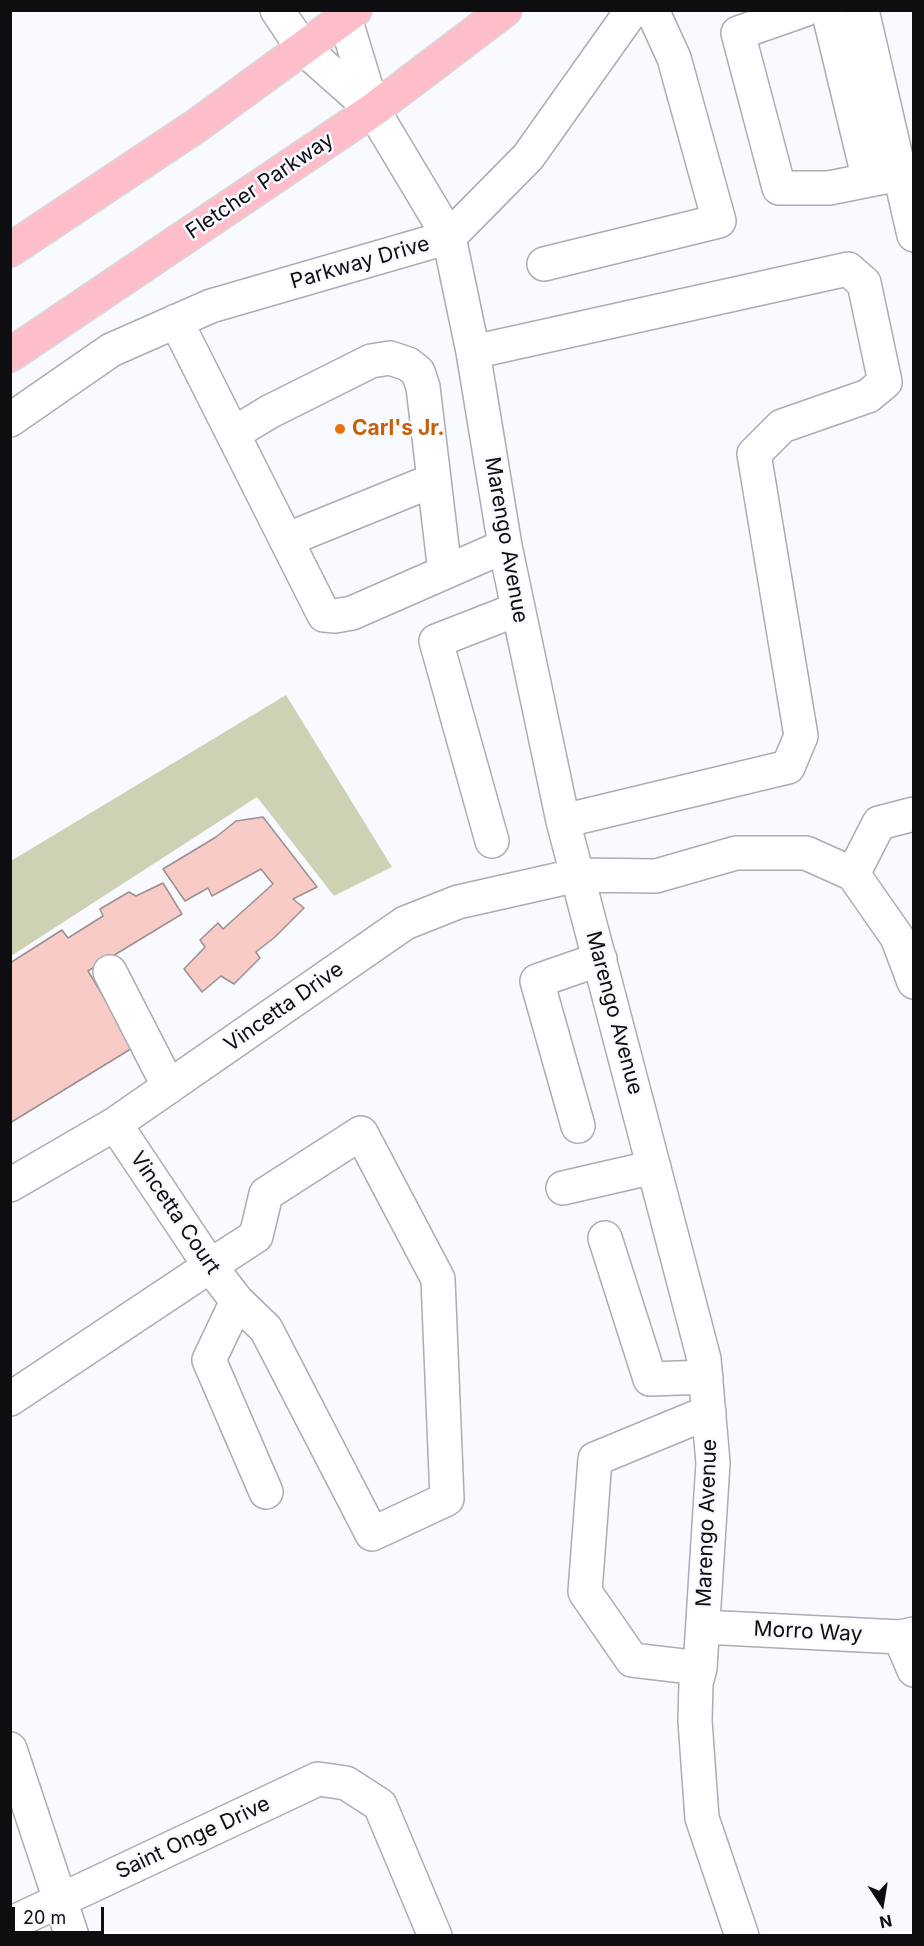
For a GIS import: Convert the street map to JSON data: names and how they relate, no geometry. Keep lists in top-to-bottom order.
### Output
{
  "streets": {
    "main road": ["Fletcher Parkway"],
    "street": [
      "Parkway Drive",
      "Marengo Avenue",
      "Vincetta Drive",
      "Vincetta Court",
      "Morro Way",
      "Saint Onge Drive"
    ]
  },
  "crossings": [
    ["Fletcher Parkway", "Marengo Avenue"],
    ["Parkway Drive", "Marengo Avenue"],
    ["Marengo Avenue", "Vincetta Drive"],
    ["Marengo Avenue", "Morro Way"],
    ["Vincetta Drive", "Vincetta Court"]
  ],
  "places": ["Carl's Jr."],
  "scale_bar": "20 m",
  "north": "bottom"
}
